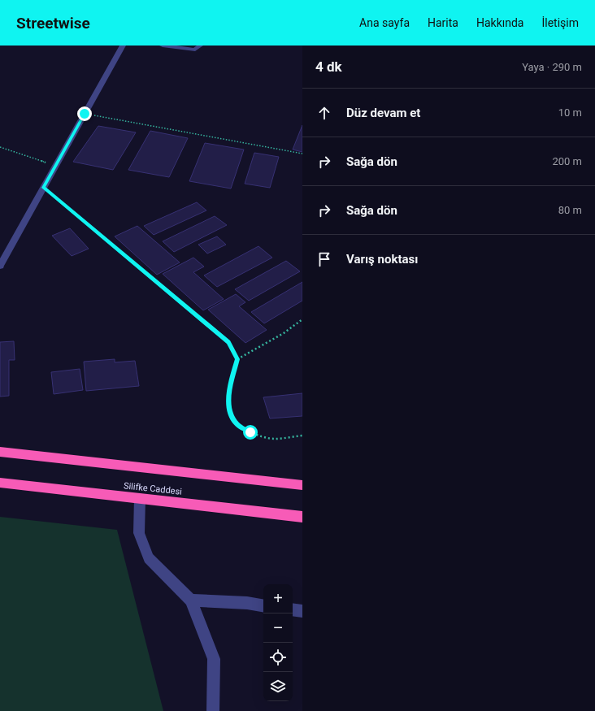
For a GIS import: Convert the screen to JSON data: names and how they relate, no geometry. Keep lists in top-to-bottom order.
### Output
{
  "streets": {
    "highway": ["Silifke Caddesi"]
  },
  "page": {
    "header": "Streetwise",
    "nav": [
      "Ana sayfa",
      "Harita",
      "Hakkında",
      "İletişim"
    ],
    "heading": ["4 dk", "Yaya · 290 m"],
    "list": [
      ["Düz devam et", "10 m"],
      ["Sağa dön", "200 m"],
      ["Sağa dön", "80 m"],
      "Varış noktası"
    ],
    "map_buttons": ["+", "−"]
  }
}
